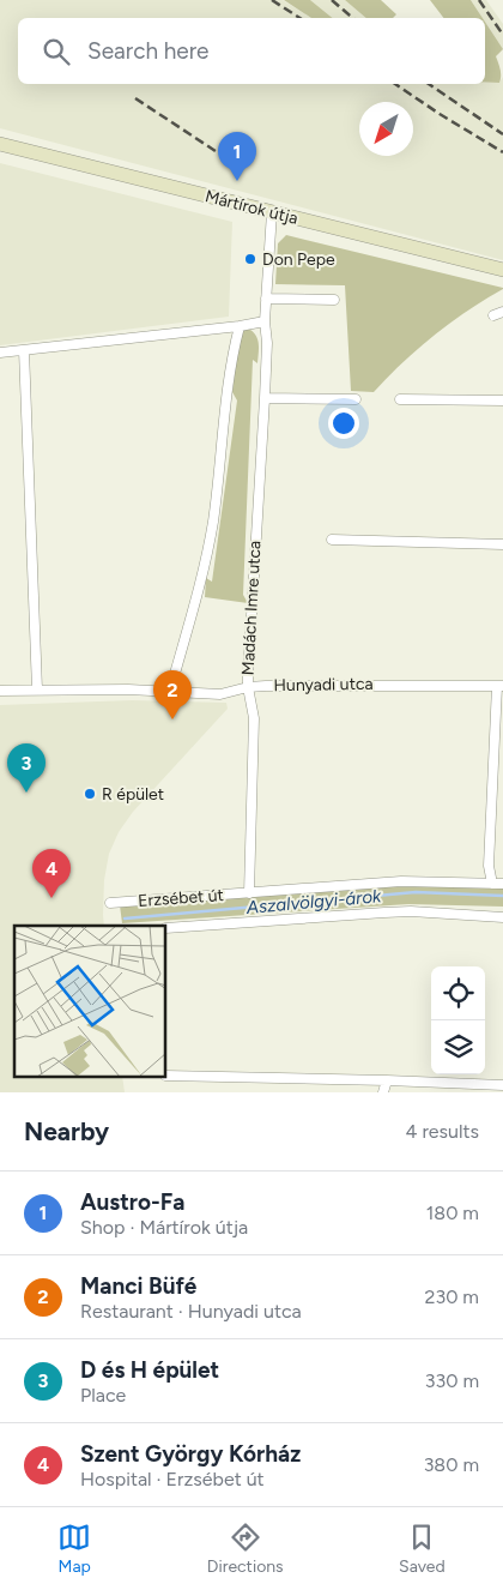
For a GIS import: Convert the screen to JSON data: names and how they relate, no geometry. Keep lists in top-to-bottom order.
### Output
{
  "streets": {
    "street": [
      "Mártírok útja",
      "Madách Imre utca",
      "Hunyadi utca",
      "Erzsébet út"
    ]
  },
  "crossings": [
    ["Mártírok útja", "Madách Imre utca"],
    ["Madách Imre utca", "Hunyadi utca"],
    ["Madách Imre utca", "Erzsébet út"]
  ],
  "water": ["Aszalvölgyi-árok"],
  "places": ["Don Pepe", "R épület"],
  "north": "bottom left",
  "page": {
    "search": "Search here",
    "pins": [
      "1",
      "2",
      "3",
      "4"
    ],
    "heading": ["Nearby", "4 results"],
    "list": [
      {
        "mark": "1",
        "name": "Austro-Fa",
        "note": "Shop · Mártírok útja",
        "value": "180 m"
      },
      {
        "mark": "2",
        "name": "Manci Büfé",
        "note": "Restaurant · Hunyadi utca",
        "value": "230 m"
      },
      {
        "mark": "3",
        "name": "D és H épület",
        "note": "Place",
        "value": "330 m"
      },
      {
        "mark": "4",
        "name": "Szent György Kórház",
        "note": "Hospital · Erzsébet út",
        "value": "380 m"
      }
    ],
    "nav": ["Map", "Directions", "Saved"]
  }
}
